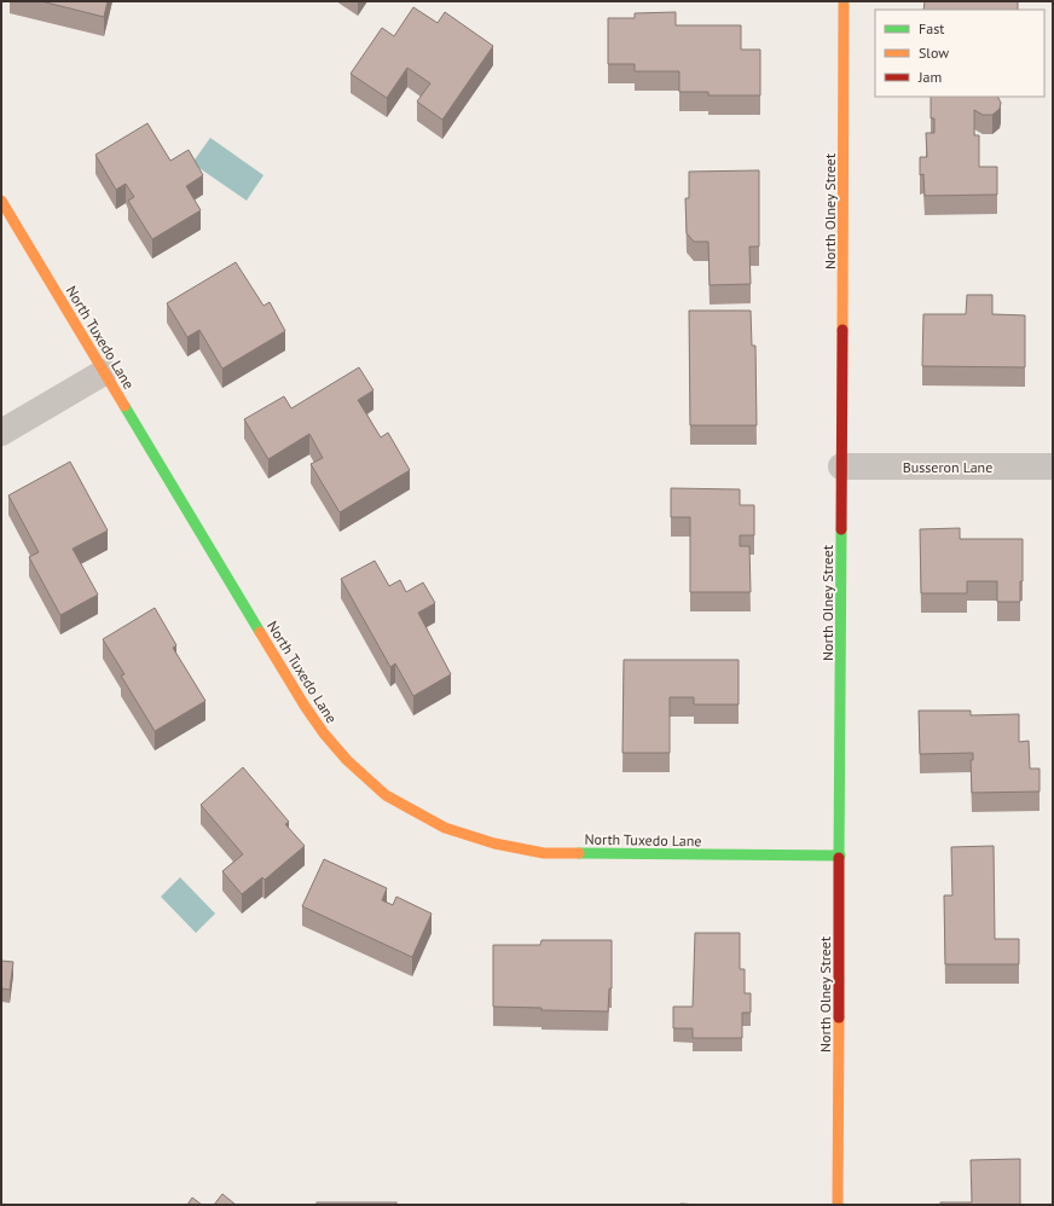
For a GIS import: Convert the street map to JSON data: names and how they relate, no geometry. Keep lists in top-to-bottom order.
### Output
{
  "streets": {
    "street": ["North Olney Street", "North Tuxedo Lane", "Busseron Lane"]
  },
  "crossings": [
    ["North Olney Street", "North Tuxedo Lane"],
    ["North Olney Street", "Busseron Lane"]
  ],
  "legend": ["Fast", "Slow", "Jam"]
}
